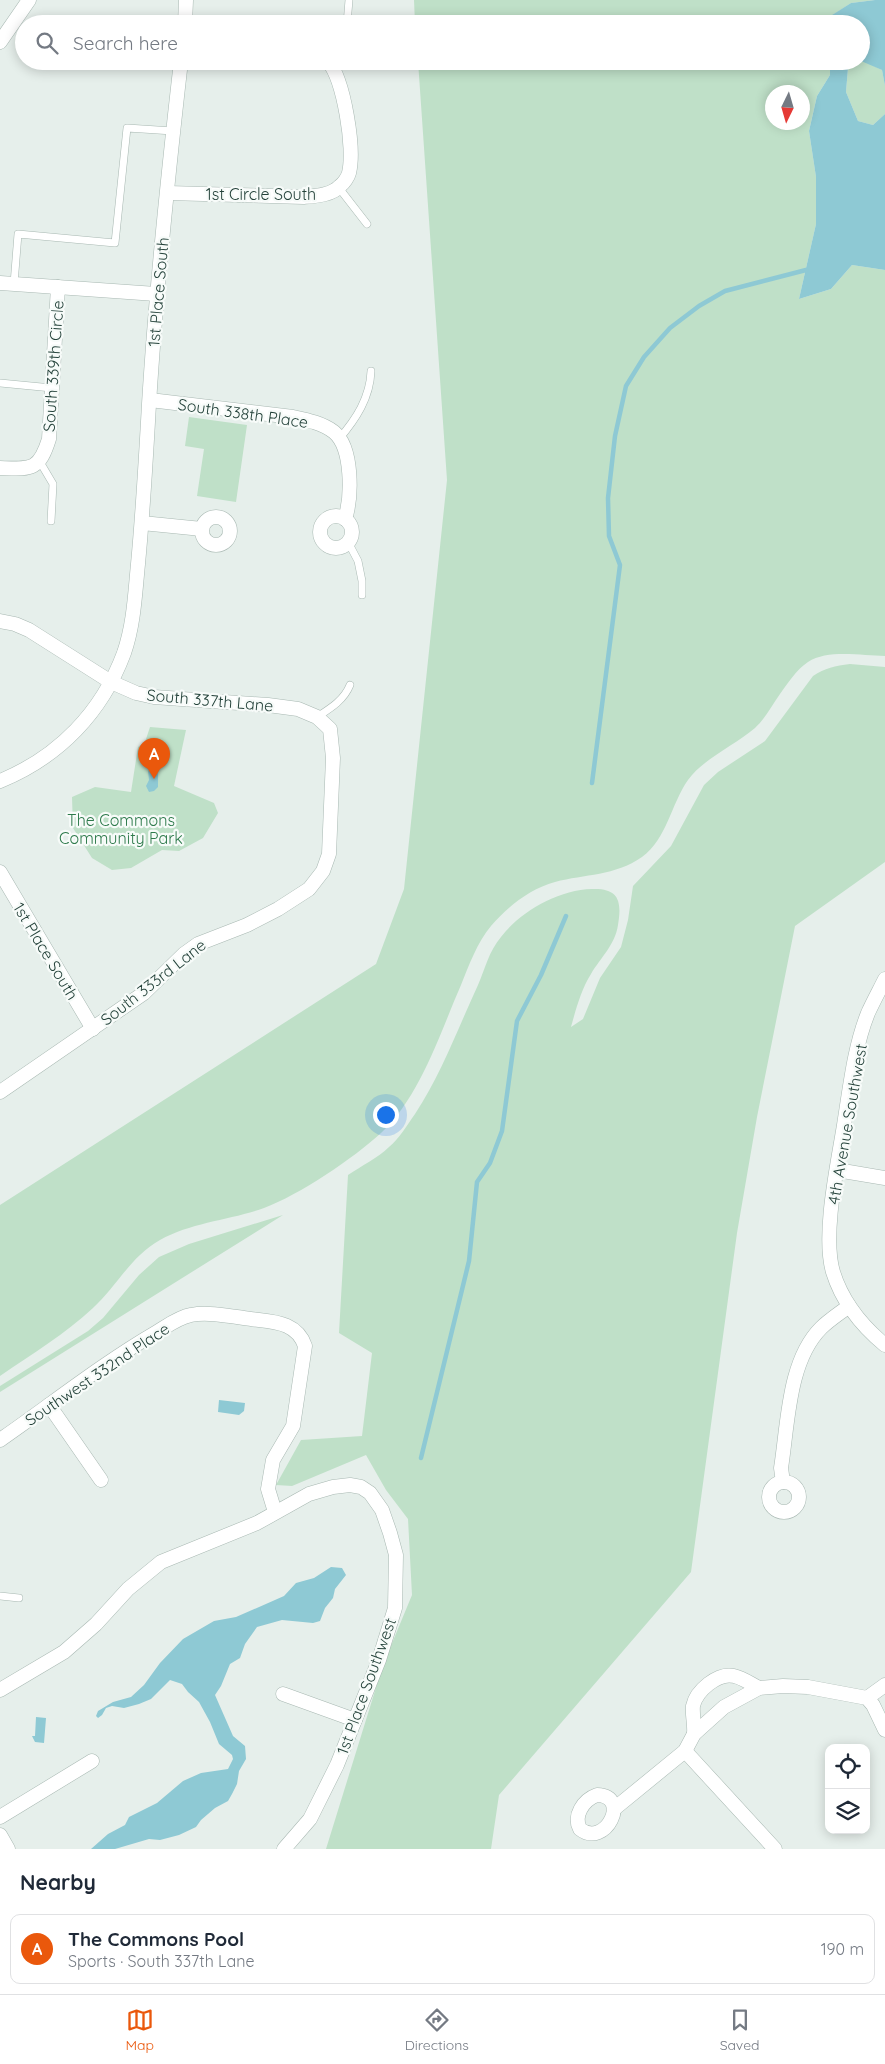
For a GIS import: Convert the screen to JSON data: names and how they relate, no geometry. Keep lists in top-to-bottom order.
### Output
{
  "streets": {
    "street": [
      "1st Circle South",
      "1st Place South",
      "South 339th Circle",
      "South 338th Place",
      "South 337th Lane",
      "South 333rd Lane",
      "4th Avenue Southwest",
      "Southwest 332nd Place",
      "1st Place Southwest"
    ]
  },
  "crossings": [
    ["1st Circle South", "1st Place South"],
    ["1st Place South", "South 338th Place"],
    ["1st Place South", "South 337th Lane"],
    ["1st Place South", "South 333rd Lane"],
    ["South 337th Lane", "South 333rd Lane"],
    ["Southwest 332nd Place", "1st Place Southwest"]
  ],
  "parks": ["The Commons Community Park"],
  "north": "bottom",
  "page": {
    "search": "Search here",
    "pins": "A",
    "heading": "Nearby",
    "list": [
      {
        "mark": "A",
        "name": "The Commons Pool",
        "note": "Sports · South 337th Lane",
        "value": "190 m"
      }
    ],
    "nav": ["Map", "Directions", "Saved"]
  }
}
